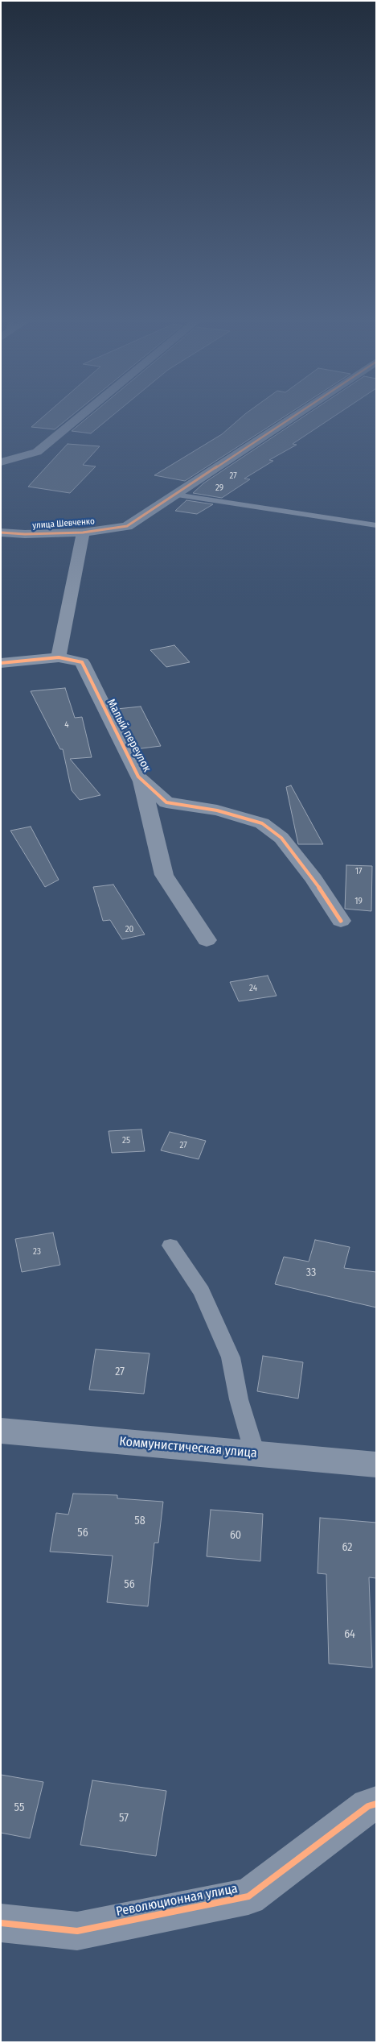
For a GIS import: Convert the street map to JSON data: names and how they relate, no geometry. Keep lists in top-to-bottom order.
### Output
{
  "streets": {
    "street": [
      "улица Шевченко",
      "Малый переулок",
      "Коммунистическая улица",
      "Революционная улица"
    ]
  },
  "house_numbers": [
    "27",
    "29",
    "4",
    "17",
    "19",
    "20",
    "24",
    "25",
    "27",
    "23",
    "33",
    "27",
    "58",
    "56",
    "60",
    "62",
    "56",
    "64",
    "55",
    "57"
  ]
}
